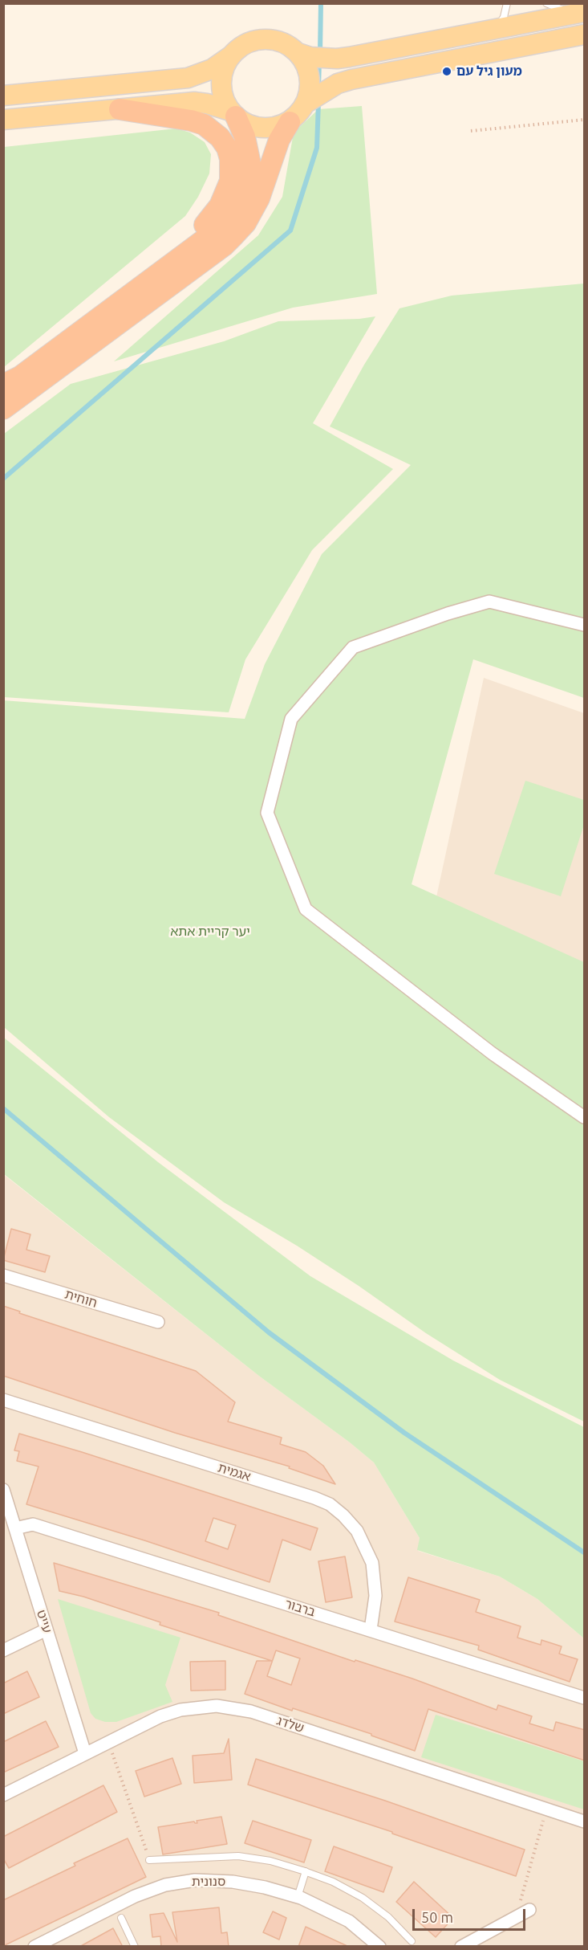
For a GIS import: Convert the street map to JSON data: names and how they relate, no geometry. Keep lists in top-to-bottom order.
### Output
{
  "streets": {
    "street": [
      "חוחית",
      "אגמית",
      "ברבור",
      "עייט",
      "שלדג",
      "סנונית"
    ]
  },
  "crossings": [
    ["אגמית", "ברבור"],
    ["ברבור", "עייט"],
    ["עייט", "שלדג"]
  ],
  "parks": ["יער קריית אתא"],
  "places": ["מעון גיל עם"],
  "scale_bar": "50 m"
}
